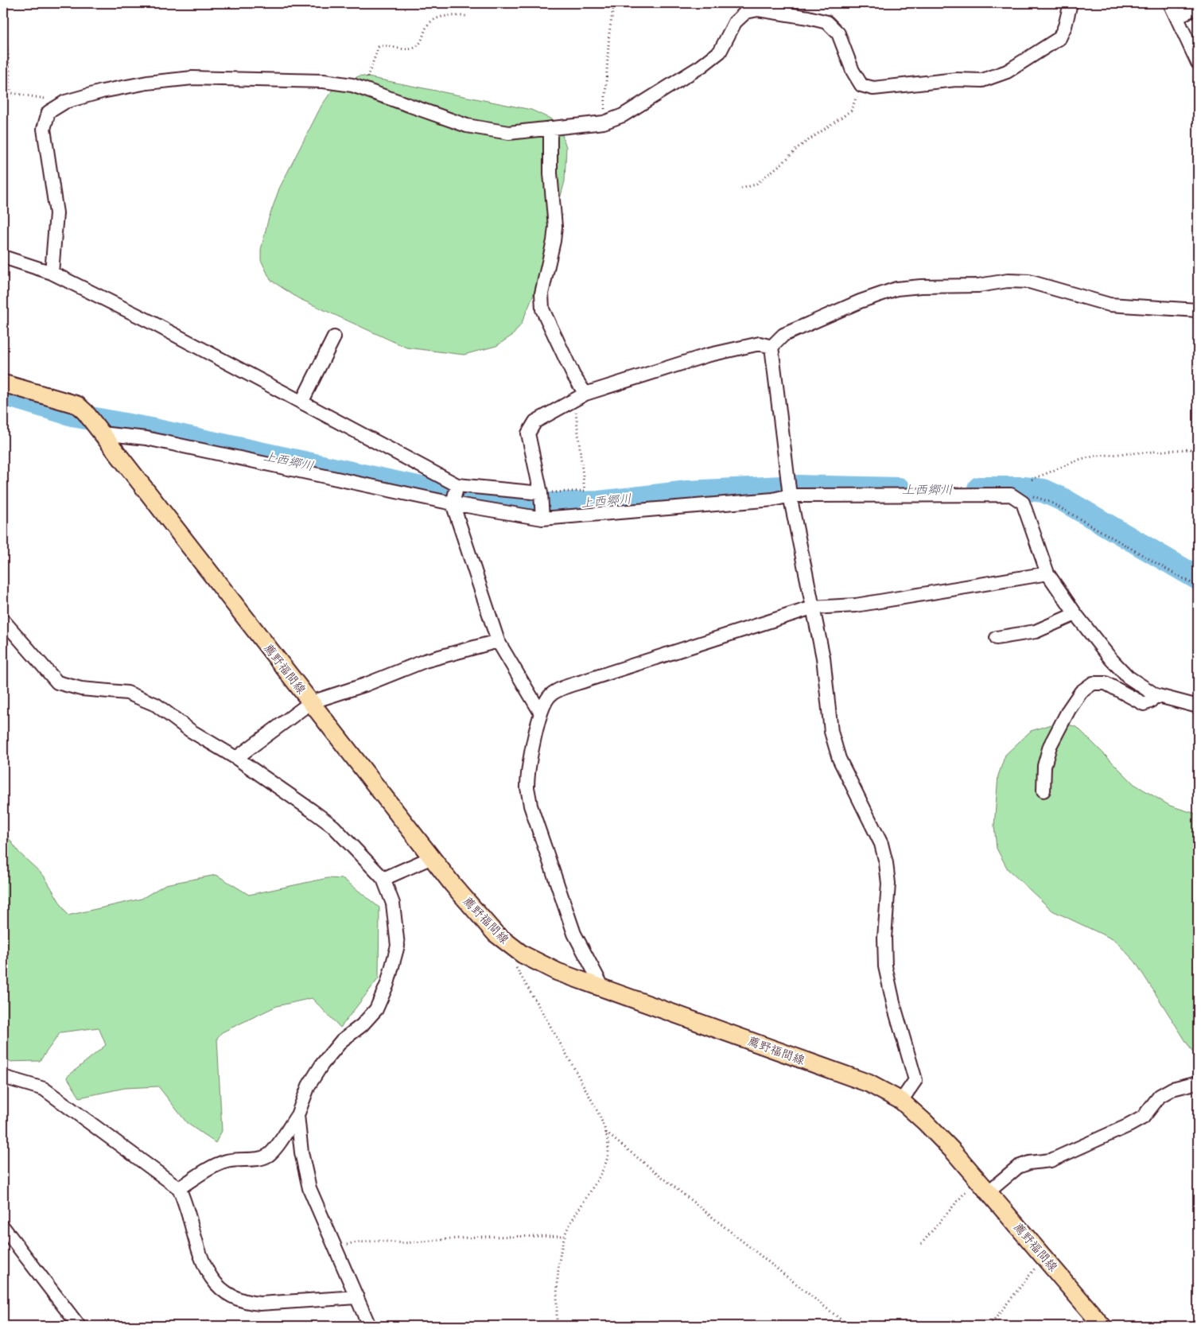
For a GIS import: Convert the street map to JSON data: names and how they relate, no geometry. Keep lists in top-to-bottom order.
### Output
{
  "streets": {
    "main road": ["薦野福間線"]
  },
  "water": ["上西郷川"]
}
